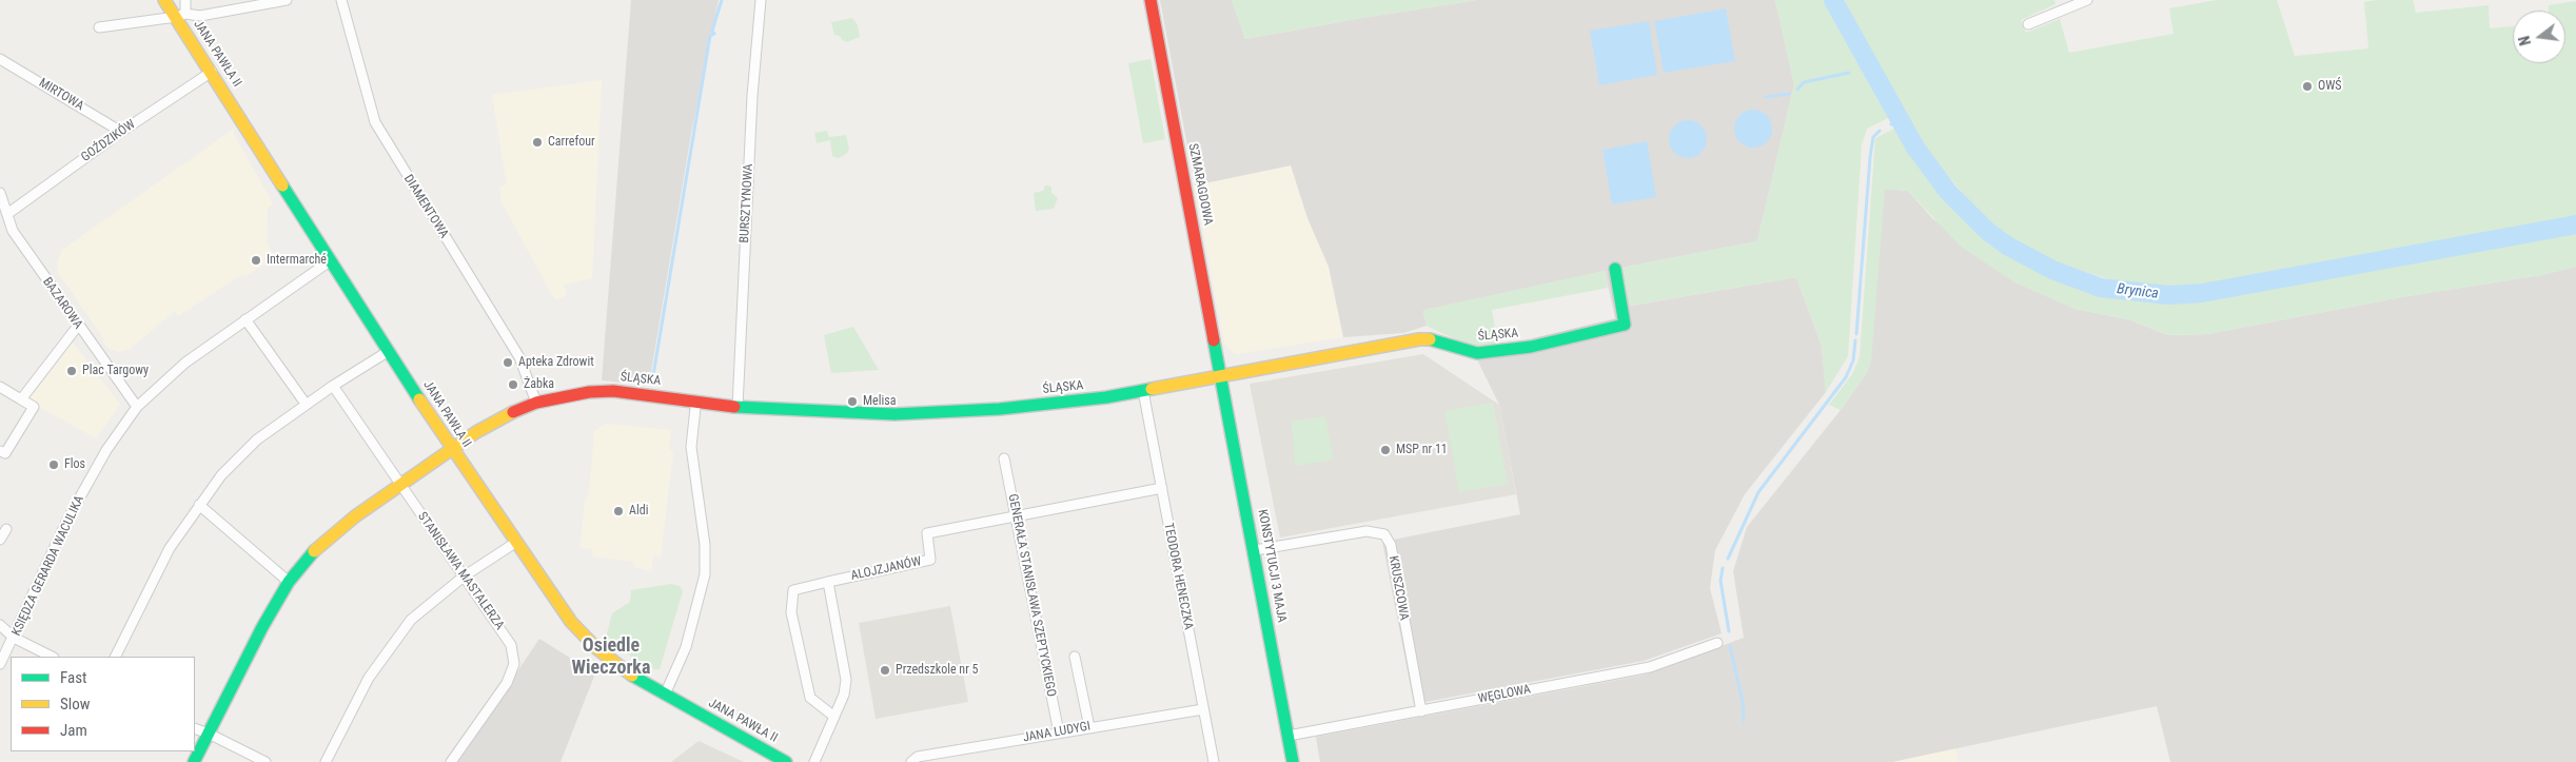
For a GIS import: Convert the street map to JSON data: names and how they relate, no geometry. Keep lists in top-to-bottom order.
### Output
{
  "streets": {
    "street": [
      "JANA PAWŁA II",
      "MIRTOWA",
      "GOŹDZIKÓW",
      "SZMARAGDOWA",
      "BURSZTYNOWA",
      "DIAMENTOWA",
      "BAZAROWA",
      "ŚLĄSKA",
      "KSIĘDZA GERARDA WACULIKA",
      "KONSTYTUCJI 3 MAJA",
      "ALOJZJANÓW",
      "STANISŁAWA MASTALERZA",
      "TEODORA HENECZKA",
      "KRUSZCOWA",
      "GENERAŁA STANISŁAWA SZEPTYCKIEGO",
      "WĘGLOWA",
      "JANA LUDYGI"
    ]
  },
  "crossings": [
    ["JANA PAWŁA II", "GOŹDZIKÓW"],
    ["JANA PAWŁA II", "ŚLĄSKA"],
    ["JANA PAWŁA II", "KSIĘDZA GERARDA WACULIKA"],
    ["MIRTOWA", "GOŹDZIKÓW"],
    ["GOŹDZIKÓW", "BAZAROWA"],
    ["SZMARAGDOWA", "ŚLĄSKA"],
    ["SZMARAGDOWA", "KONSTYTUCJI 3 MAJA"],
    ["BURSZTYNOWA", "ŚLĄSKA"],
    ["DIAMENTOWA", "ŚLĄSKA"],
    ["BAZAROWA", "KSIĘDZA GERARDA WACULIKA"],
    ["ŚLĄSKA", "KONSTYTUCJI 3 MAJA"],
    ["ŚLĄSKA", "STANISŁAWA MASTALERZA"],
    ["ŚLĄSKA", "TEODORA HENECZKA"],
    ["KONSTYTUCJI 3 MAJA", "KRUSZCOWA"],
    ["KONSTYTUCJI 3 MAJA", "WĘGLOWA"],
    ["ALOJZJANÓW", "TEODORA HENECZKA"],
    ["ALOJZJANÓW", "GENERAŁA STANISŁAWA SZEPTYCKIEGO"],
    ["TEODORA HENECZKA", "JANA LUDYGI"],
    ["KRUSZCOWA", "WĘGLOWA"],
    ["GENERAŁA STANISŁAWA SZEPTYCKIEGO", "JANA LUDYGI"]
  ],
  "districts": ["Osiedle Wieczorka"],
  "water": ["Brynica"],
  "places": [
    "OWŚ",
    "Carrefour",
    "Intermarché",
    "Apteka Zdrowit",
    "Plac Targowy",
    "Żabka",
    "Melisa",
    "MSP nr 11",
    "Flos",
    "Aldi",
    "Przedszkole nr 5"
  ],
  "legend": ["Fast", "Slow", "Jam"],
  "north": "left"
}
